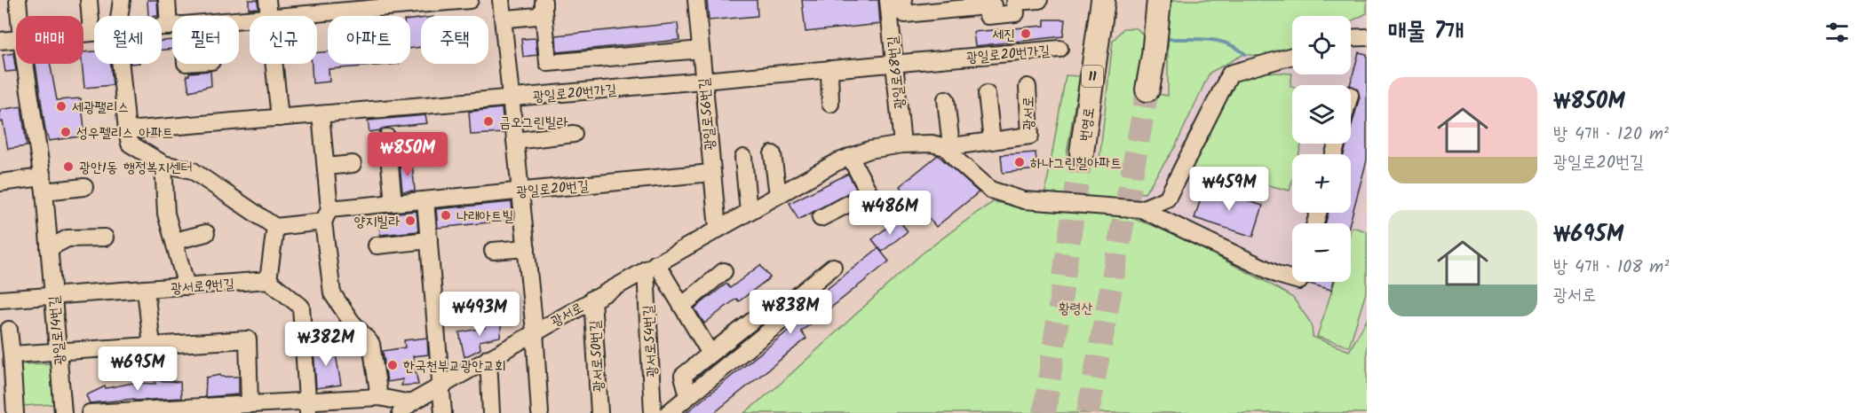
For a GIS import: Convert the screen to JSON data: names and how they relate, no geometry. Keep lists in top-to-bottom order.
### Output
{
  "streets": {
    "highway": ["11", "번영로"],
    "street": [
      "광일로20번가길",
      "광일로68번길",
      "광서로",
      "광일로56번길",
      "광일로20번길",
      "광서로9번길",
      "광일로14번길",
      "광서로54번길",
      "광서로50번길"
    ]
  },
  "crossings": [
    ["광일로20번가길", "광일로68번길"],
    ["광일로20번가길", "광일로56번길"],
    ["광일로68번길", "광서로"],
    ["광서로", "광일로56번길"],
    ["광서로", "광서로54번길"],
    ["광서로", "광서로50번길"],
    ["광일로56번길", "광일로20번길"],
    ["광서로9번길", "광일로14번길"]
  ],
  "parks": ["황령산"],
  "places": [
    "세진",
    "세광팰리스",
    "금오그린빌라",
    "성우펠리스 아파트",
    "하나그린힐아파트",
    "광안1동 행정복지센터",
    "나래아트빌",
    "양지빌라",
    "한국천부교광안교회"
  ],
  "page": {
    "heading": "매물 7개",
    "map_buttons": ["+", "−"],
    "chip": [
      "매매",
      "월세",
      "필터",
      "신규",
      "아파트",
      "주택"
    ],
    "list": [
      {
        "name": "₩850M",
        "note": "방 4개 · 120 m² · 광일로20번길"
      },
      {
        "name": "₩695M",
        "note": "방 4개 · 108 m² · 광서로"
      }
    ],
    "price": [
      "₩850M",
      "₩459M",
      "₩486M",
      "₩838M",
      "₩493M",
      "₩382M",
      "₩695M"
    ]
  }
}
